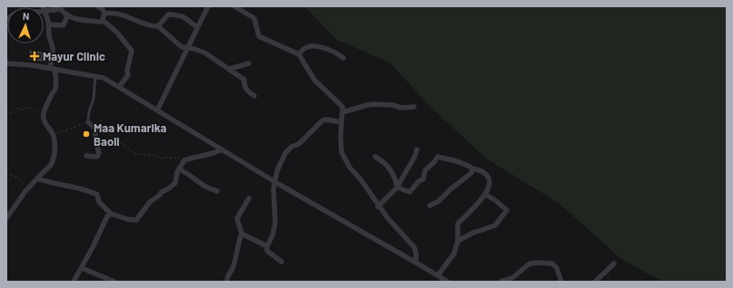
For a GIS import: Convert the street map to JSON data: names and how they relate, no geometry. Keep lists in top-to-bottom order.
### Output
{
  "places": {
    "health": ["Mayur Clinic"],
    "other": ["Maa Kumarika Baoli"]
  },
  "north": "top"
}
